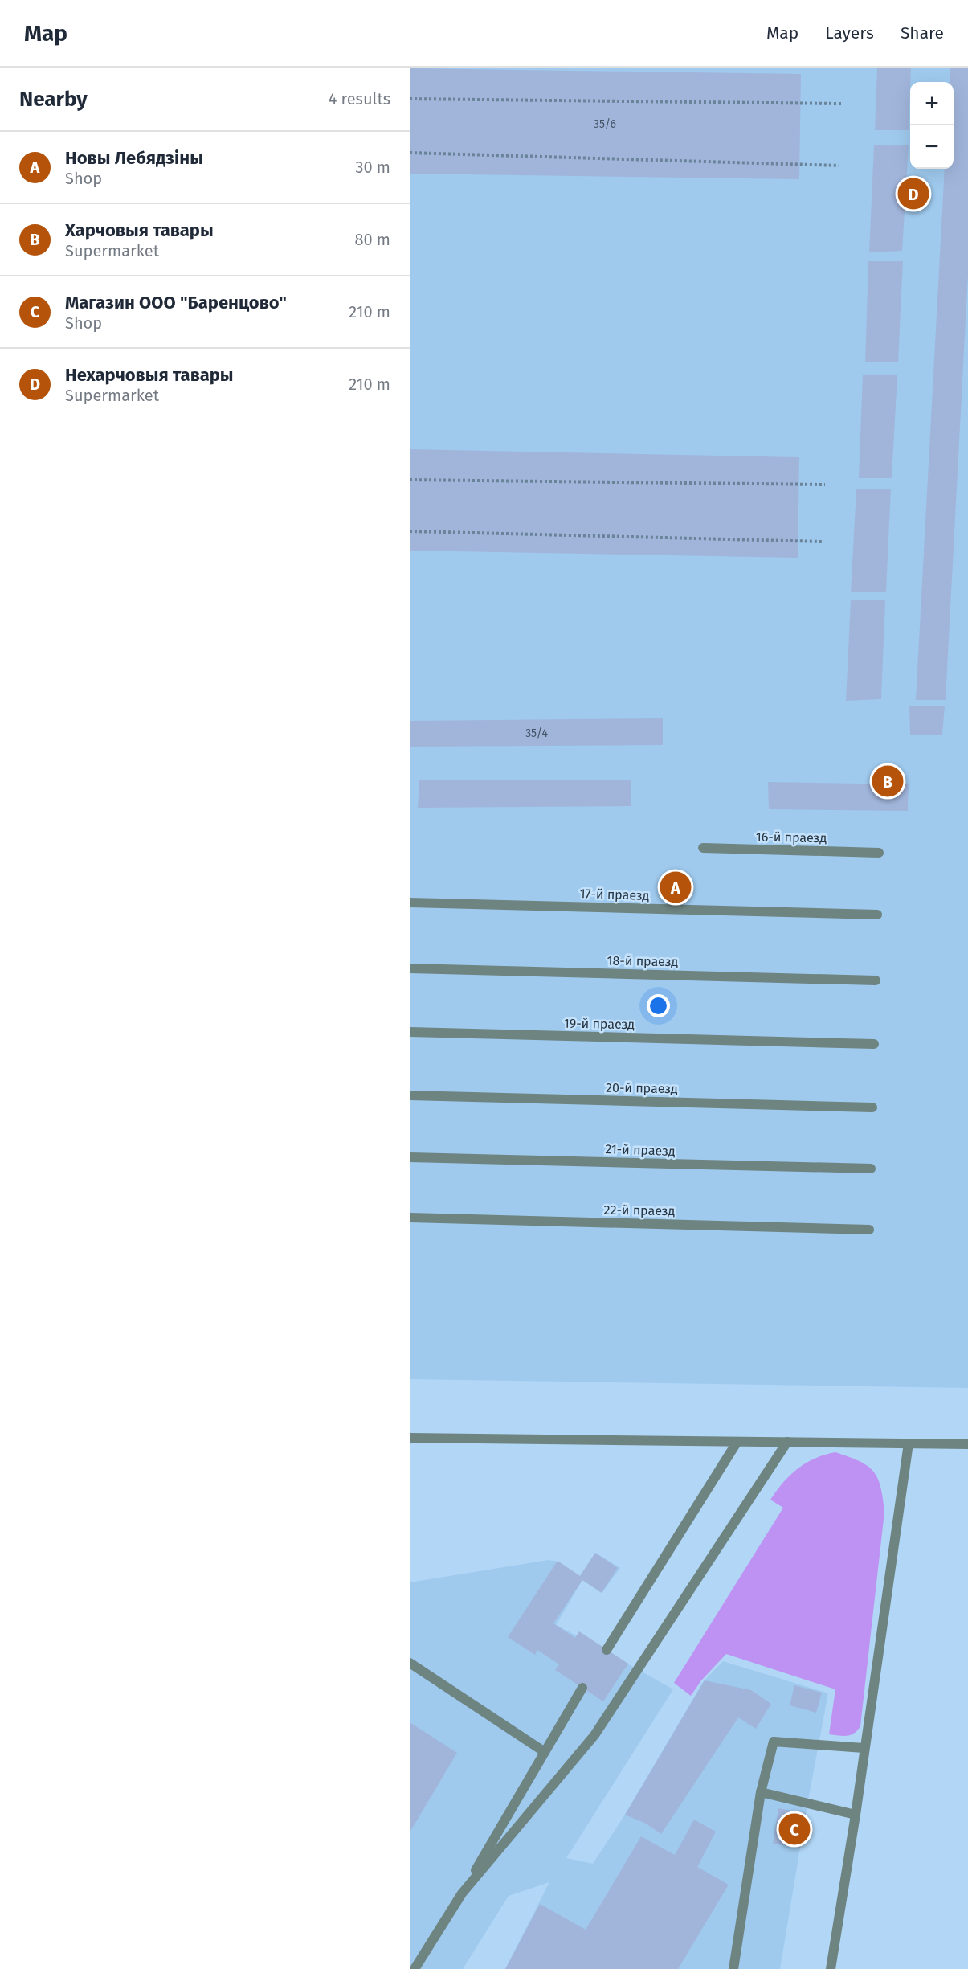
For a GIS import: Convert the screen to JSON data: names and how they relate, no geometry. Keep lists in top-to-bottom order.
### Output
{
  "streets": {
    "street": [
      "16-й праезд",
      "17-й праезд",
      "18-й праезд",
      "19-й праезд",
      "20-й праезд",
      "21-й праезд",
      "22-й праезд"
    ]
  },
  "house_numbers": ["35/6", "35/4"],
  "page": {
    "header": "Map",
    "nav": ["Map", "Layers", "Share"],
    "heading": ["Nearby", "4 results"],
    "map_buttons": ["+", "−"],
    "list": [
      {
        "mark": "A",
        "name": "Новы Лебядзіны",
        "note": "Shop",
        "value": "30 m"
      },
      {
        "mark": "B",
        "name": "Харчовыя тавары",
        "note": "Supermarket",
        "value": "80 m"
      },
      {
        "mark": "C",
        "name": "Магазин ООО \"Баренцово\"",
        "note": "Shop",
        "value": "210 m"
      },
      {
        "mark": "D",
        "name": "Нехарчовыя тавары",
        "note": "Supermarket",
        "value": "210 m"
      }
    ],
    "pins": [
      "D",
      "B",
      "A",
      "C"
    ]
  }
}
